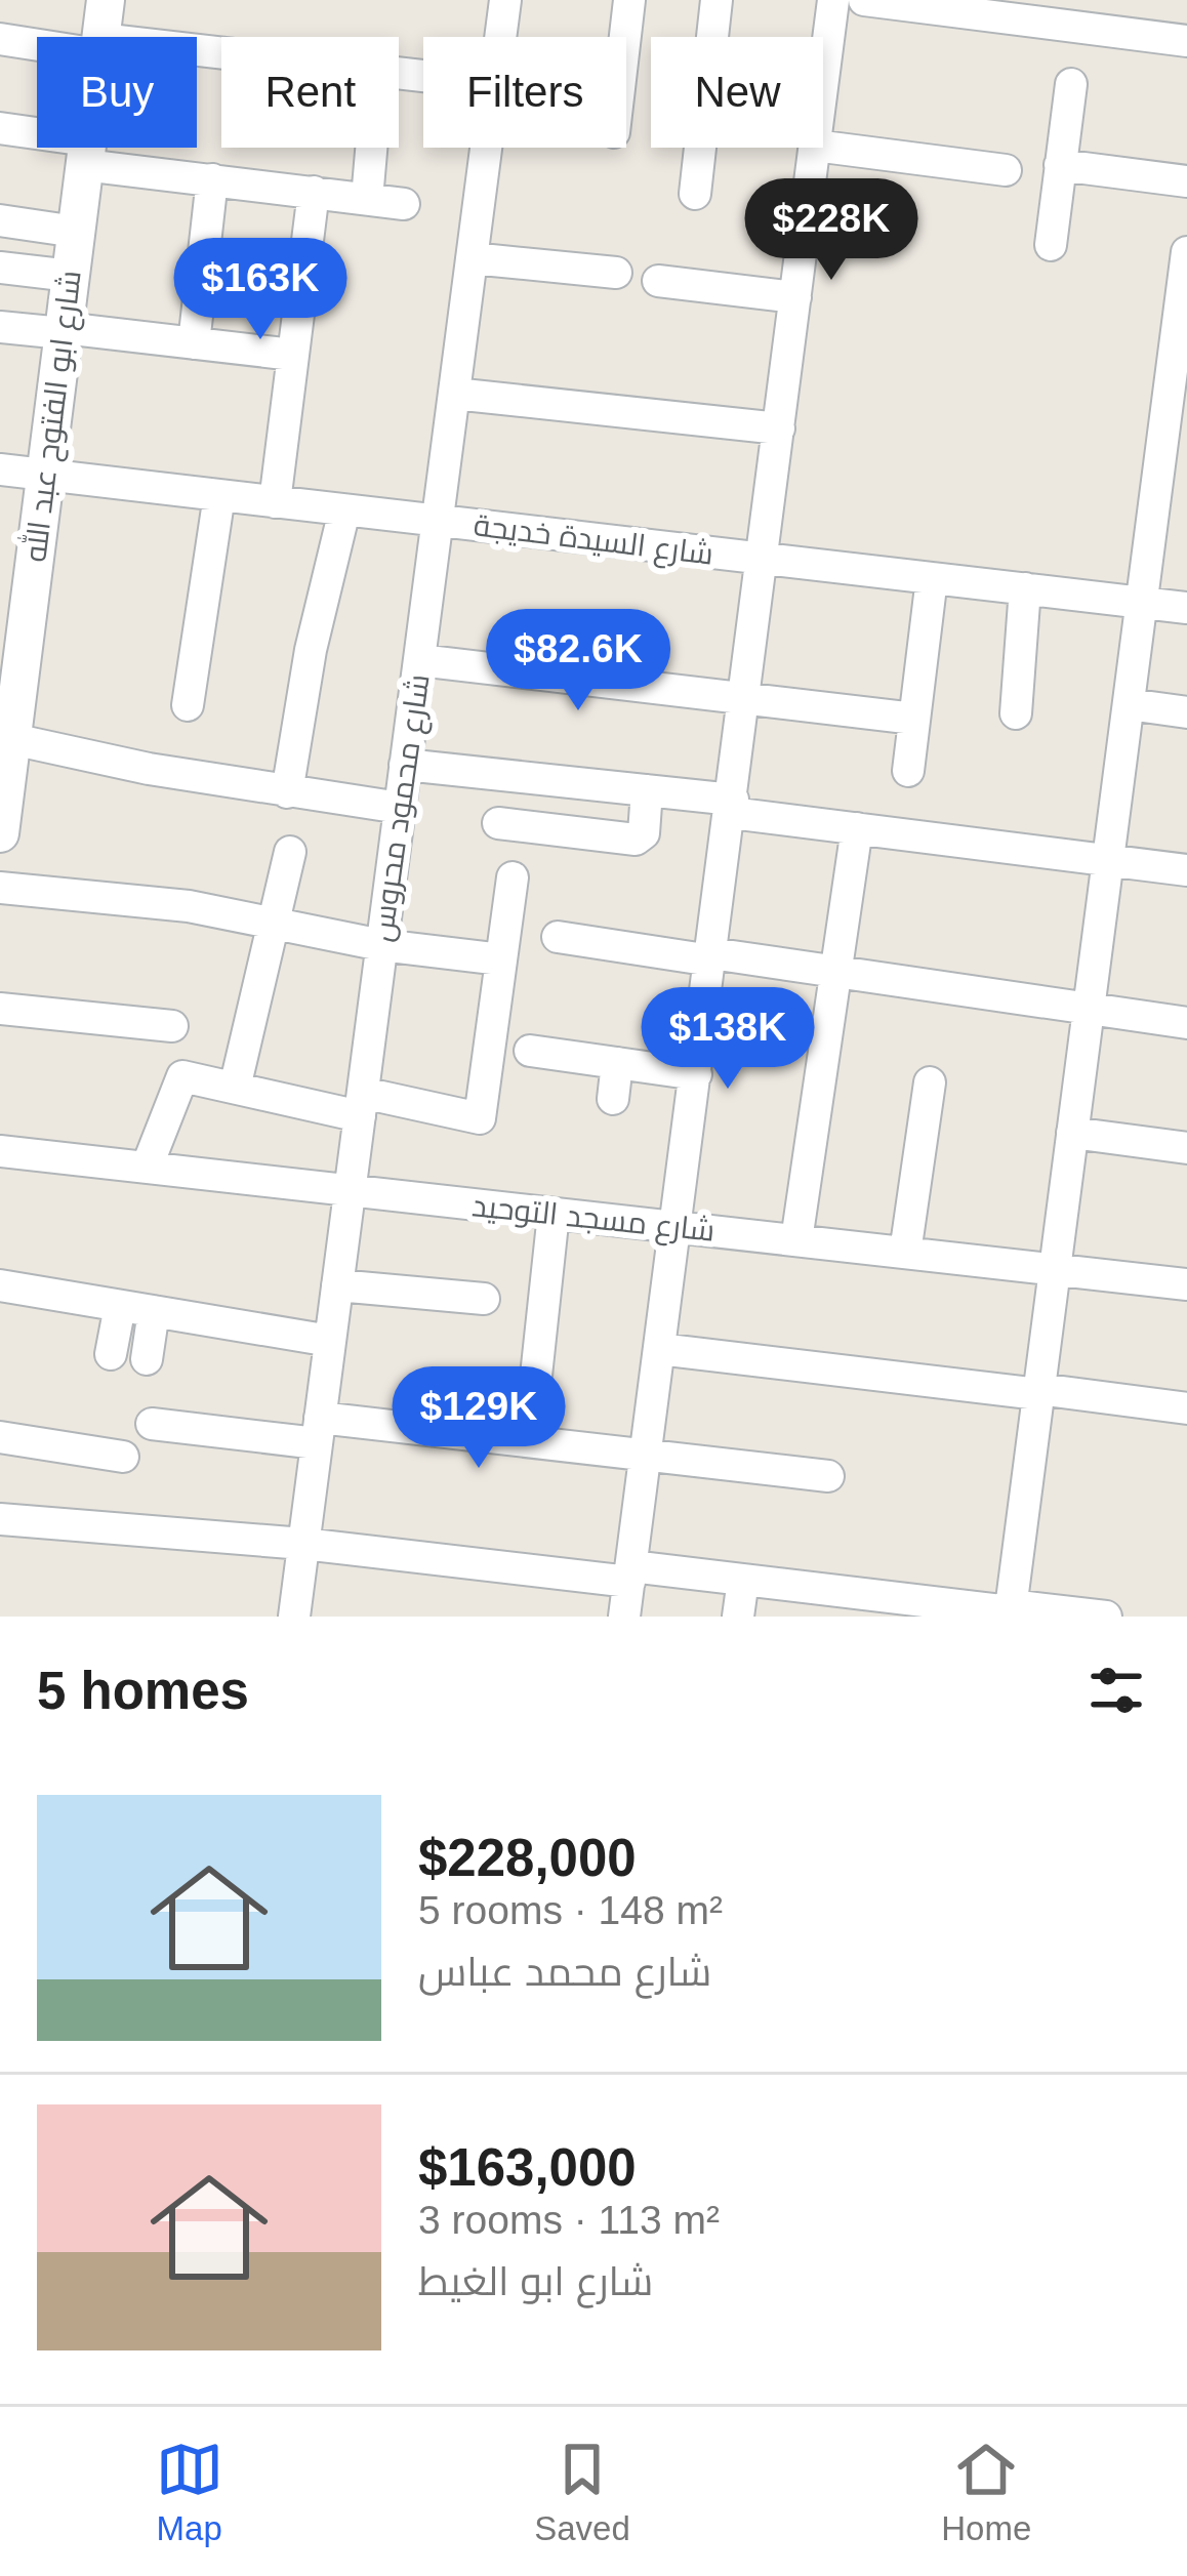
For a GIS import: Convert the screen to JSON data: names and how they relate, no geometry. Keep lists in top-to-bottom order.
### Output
{
  "streets": {
    "street": [
      "شارع ابو الفتوح عبد الله",
      "شارع السيدة خديجة",
      "شارع محمود محروس",
      "شارع مسجد التوحيد"
    ]
  },
  "crossings": [
    ["شارع ابو الفتوح عبد الله", "شارع السيدة خديجة"],
    ["شارع السيدة خديجة", "شارع محمود محروس"],
    ["شارع محمود محروس", "شارع مسجد التوحيد"]
  ],
  "page": {
    "chip": [
      "Buy",
      "Rent",
      "Filters",
      "New"
    ],
    "price": [
      "$228K",
      "$163K",
      "$82.6K",
      "$138K",
      "$129K"
    ],
    "heading": "5 homes",
    "list": [
      {
        "name": "$228,000",
        "note": "5 rooms · 148 m² · شارع محمد عباس"
      },
      {
        "name": "$163,000",
        "note": "3 rooms · 113 m² · شارع ابو الغيط"
      }
    ],
    "tabs": ["Map", "Saved", "Home"]
  }
}
